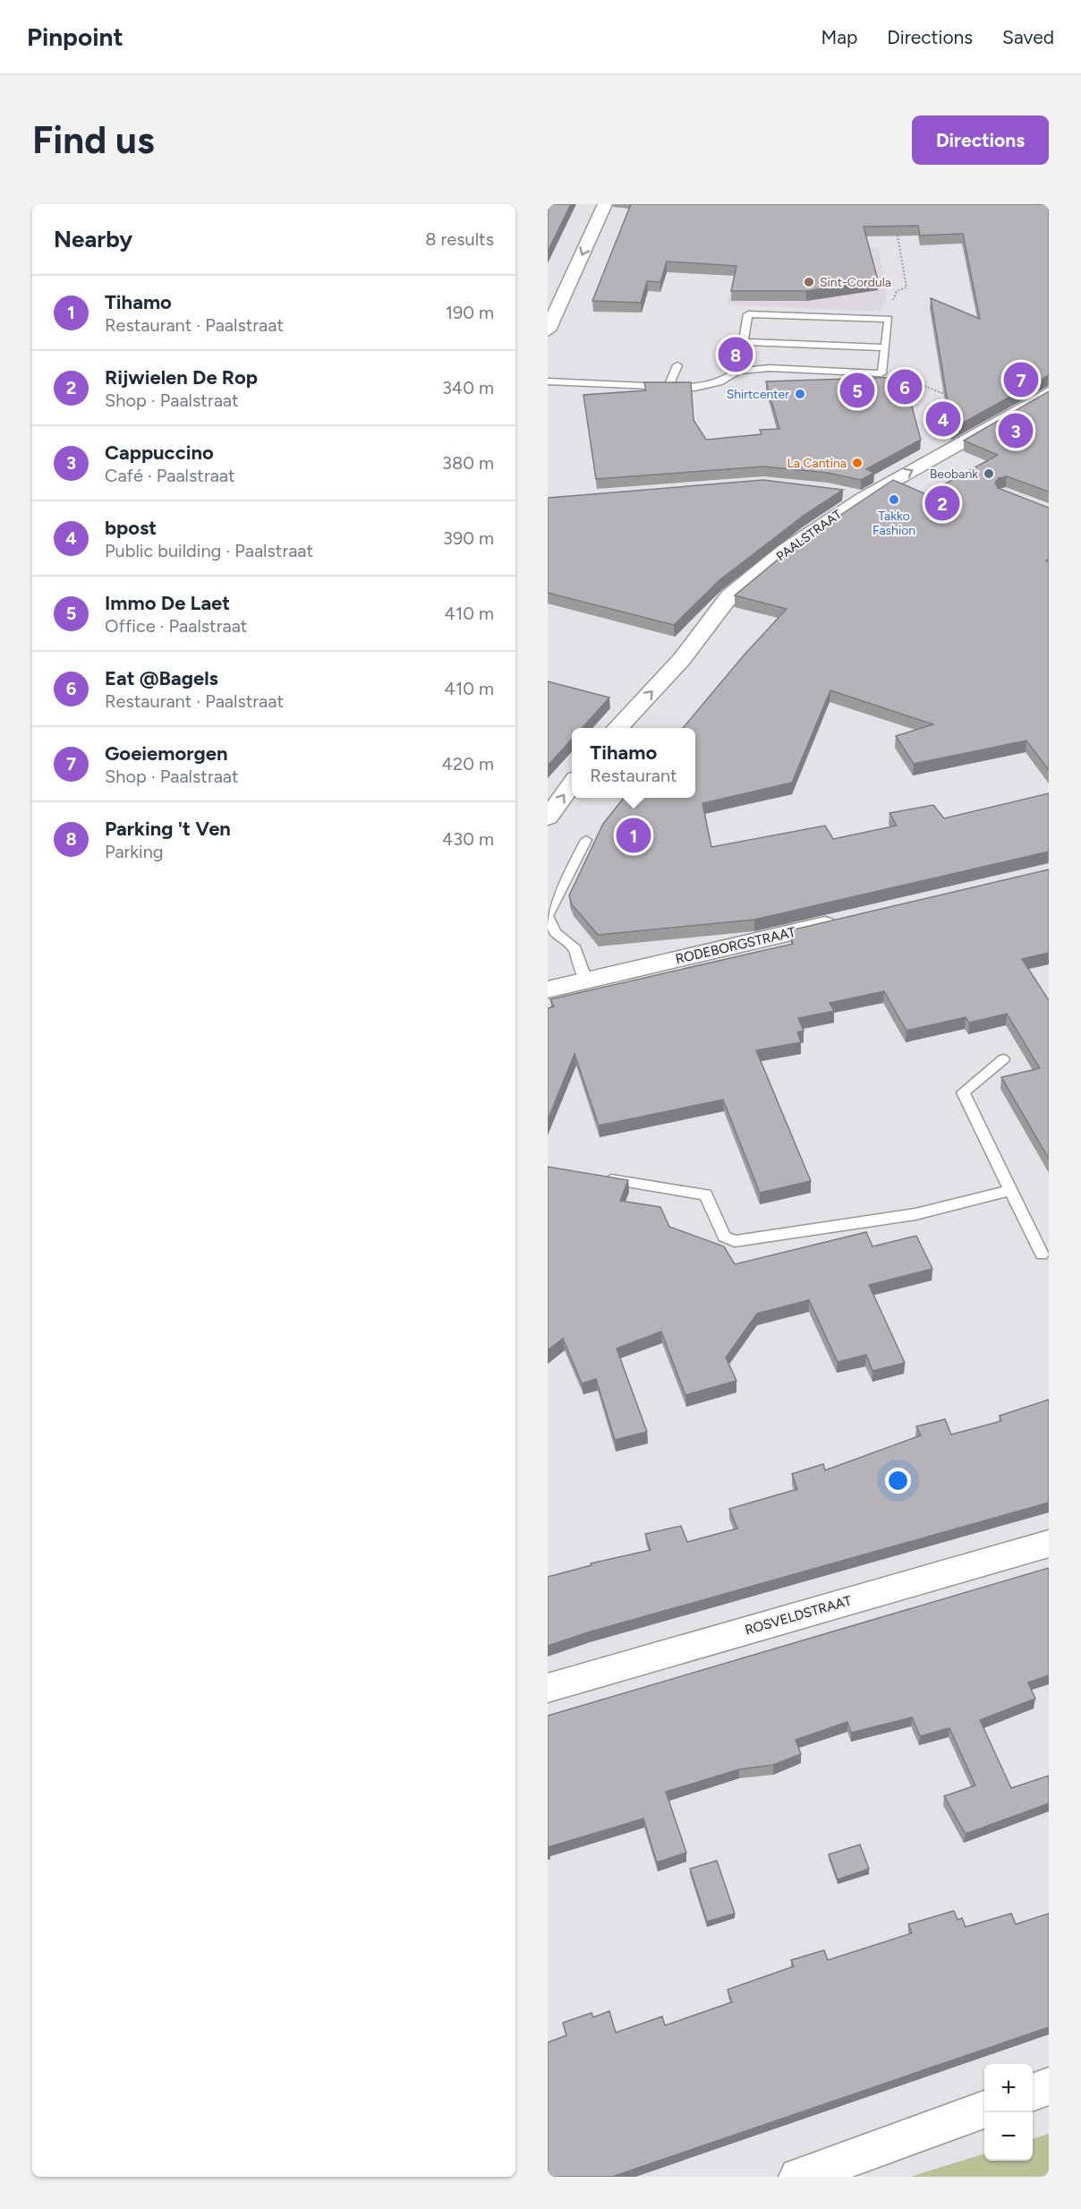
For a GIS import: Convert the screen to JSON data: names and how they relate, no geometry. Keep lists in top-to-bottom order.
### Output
{
  "streets": {
    "street": ["PAALSTRAAT", "RODEBORGSTRAAT", "ROSVELDSTRAAT"]
  },
  "one_way": ["PAALSTRAAT"],
  "places": [
    "Sint-Cordula",
    "Shirtcenter",
    "La Cantina",
    "Beobank",
    "Takko Fashion"
  ],
  "page": {
    "header": "Pinpoint",
    "nav": ["Map", "Directions", "Saved"],
    "buttons": "Directions",
    "title": "Find us",
    "heading": ["Nearby", "8 results"],
    "list": [
      {
        "mark": "1",
        "name": "Tihamo",
        "note": "Restaurant · Paalstraat",
        "value": "190 m"
      },
      {
        "mark": "2",
        "name": "Rijwielen De Rop",
        "note": "Shop · Paalstraat",
        "value": "340 m"
      },
      {
        "mark": "3",
        "name": "Cappuccino",
        "note": "Café · Paalstraat",
        "value": "380 m"
      },
      {
        "mark": "4",
        "name": "bpost",
        "note": "Public building · Paalstraat",
        "value": "390 m"
      },
      {
        "mark": "5",
        "name": "Immo De Laet",
        "note": "Office · Paalstraat",
        "value": "410 m"
      },
      {
        "mark": "6",
        "name": "Eat @Bagels",
        "note": "Restaurant · Paalstraat",
        "value": "410 m"
      },
      {
        "mark": "7",
        "name": "Goeiemorgen",
        "note": "Shop · Paalstraat",
        "value": "420 m"
      },
      {
        "mark": "8",
        "name": "Parking 't Ven",
        "note": "Parking",
        "value": "430 m"
      }
    ],
    "pins": [
      "8",
      "7",
      "6",
      "5",
      "4",
      "3",
      "2",
      "1"
    ],
    "popup": ["Tihamo", "Restaurant"],
    "map_buttons": ["+", "−"]
  }
}
